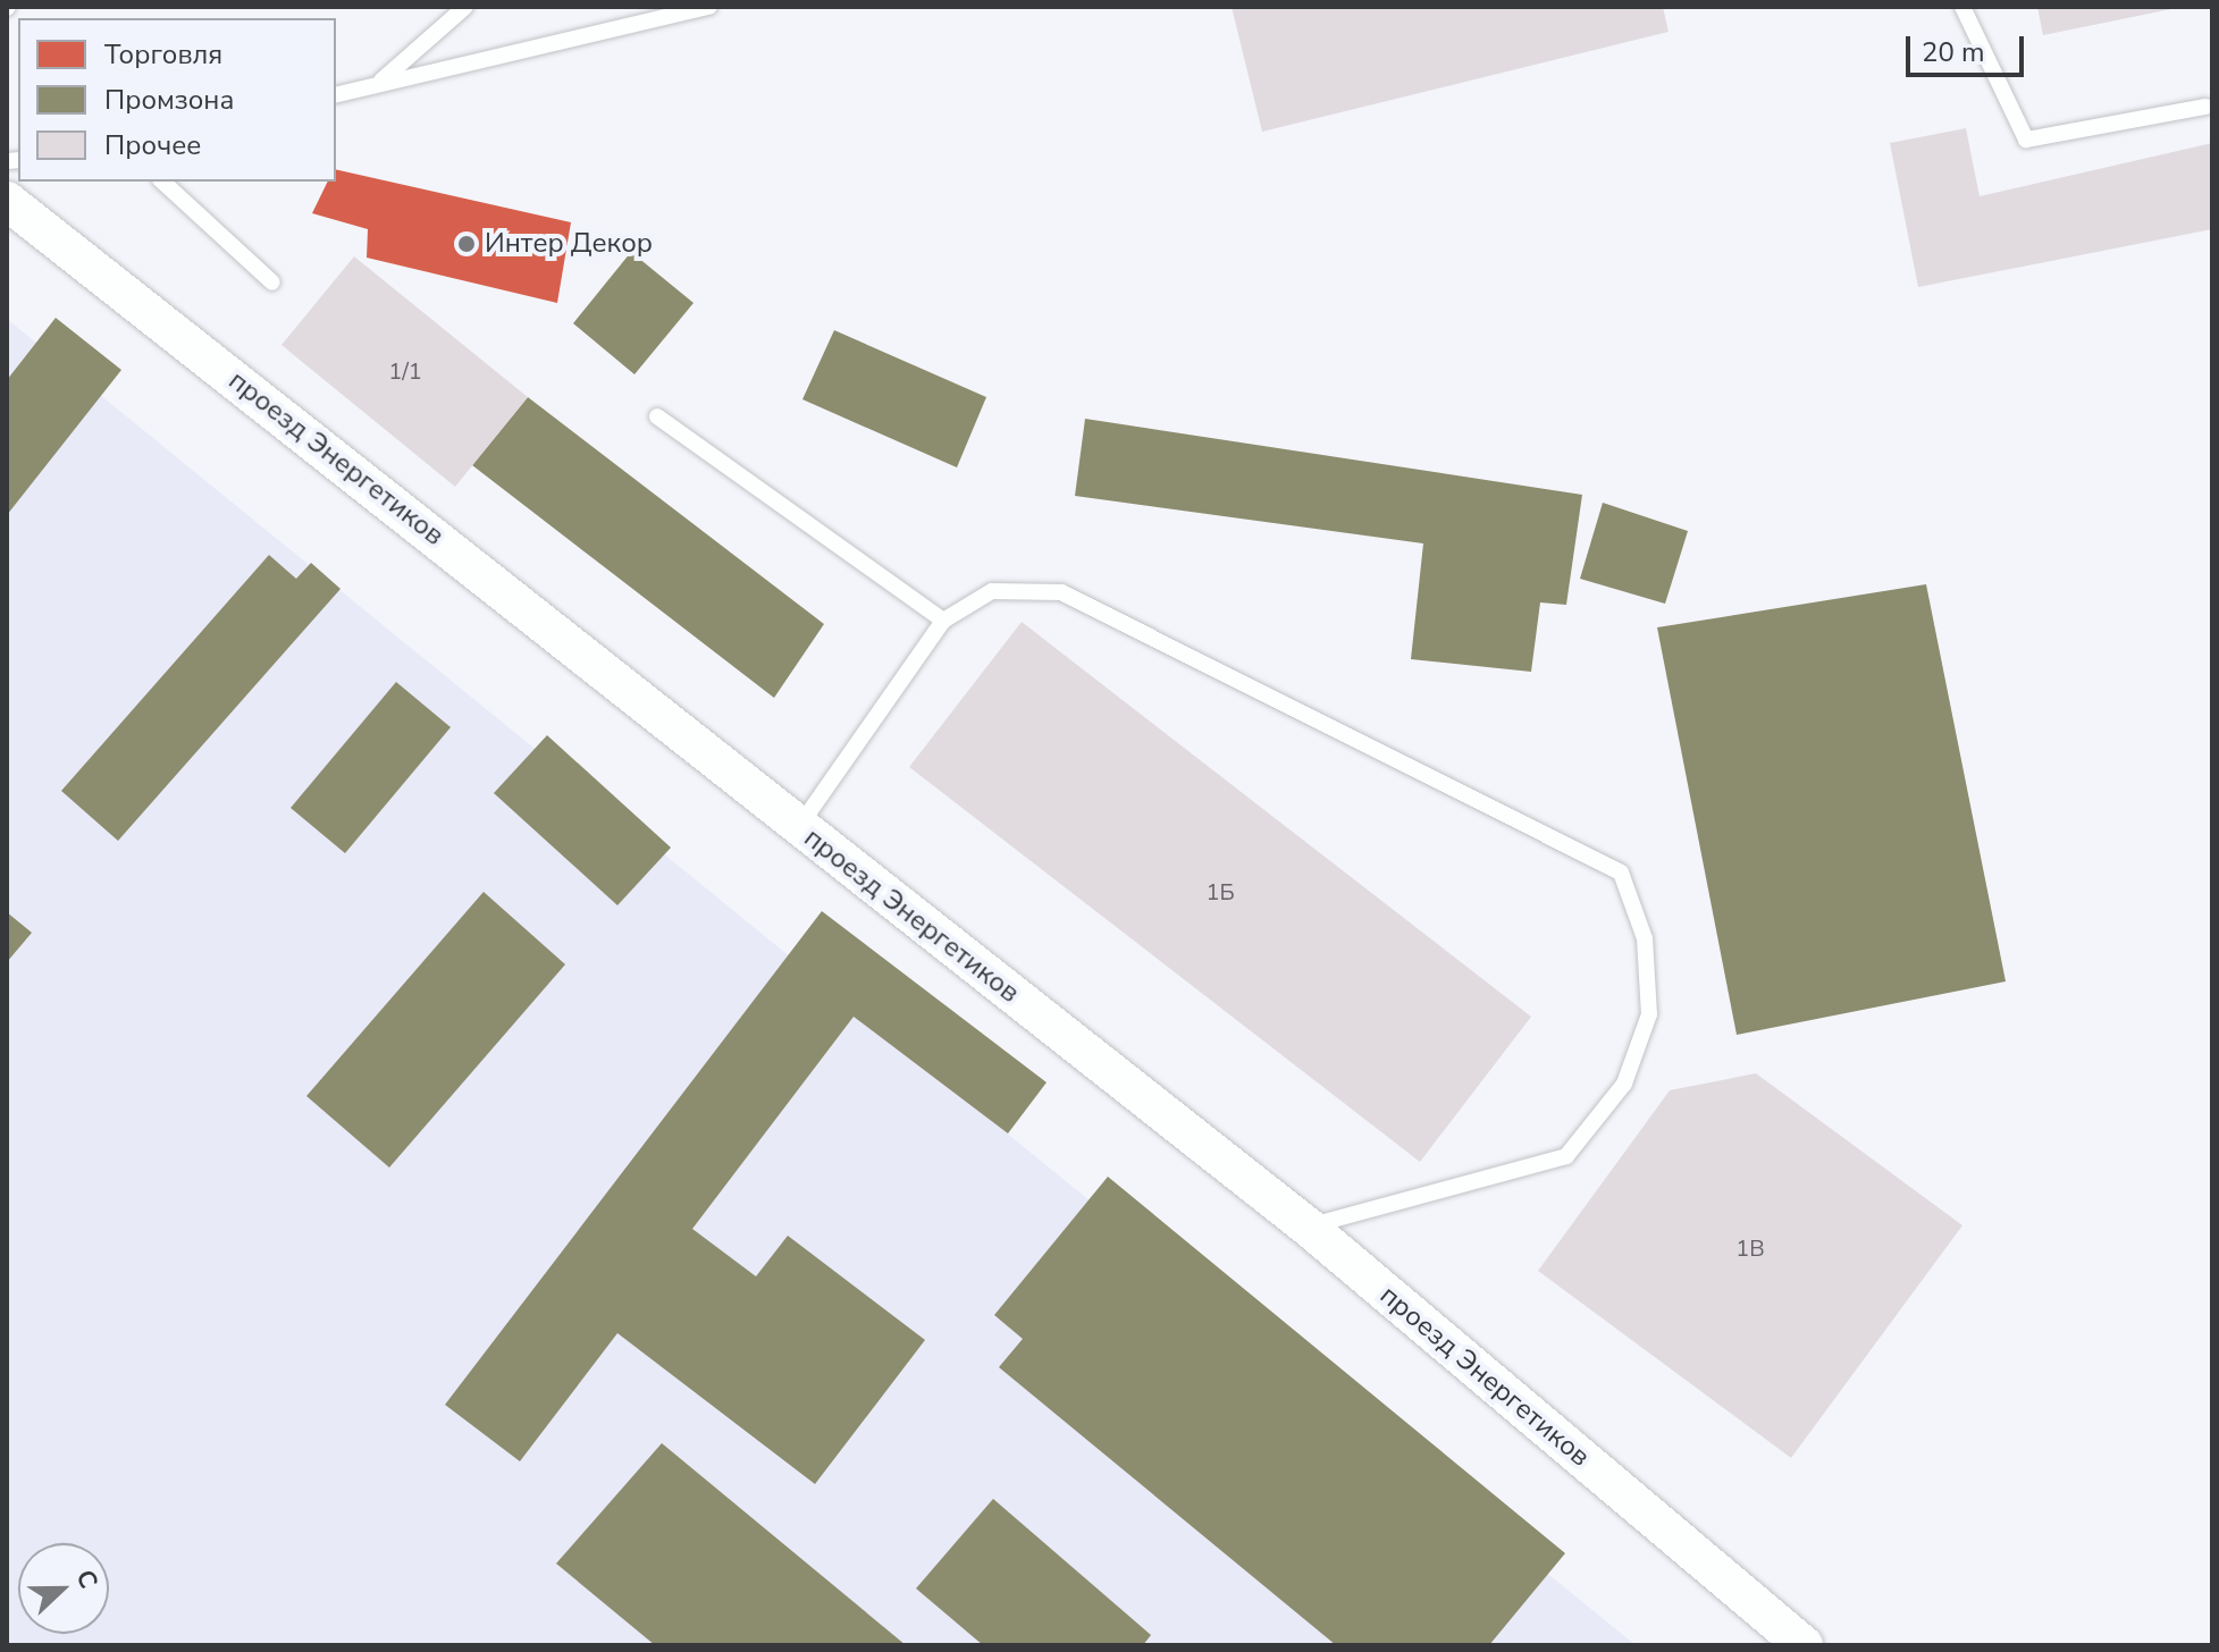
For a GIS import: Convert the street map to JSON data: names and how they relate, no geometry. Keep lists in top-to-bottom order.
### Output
{
  "streets": {
    "street": ["проезд Энергетиков"]
  },
  "places": ["Интер Декор"],
  "house_numbers": ["1/1", "1Б", "1В"],
  "legend": ["Торговля", "Промзона", "Прочее"],
  "scale_bar": "20 m",
  "north": "right"
}
